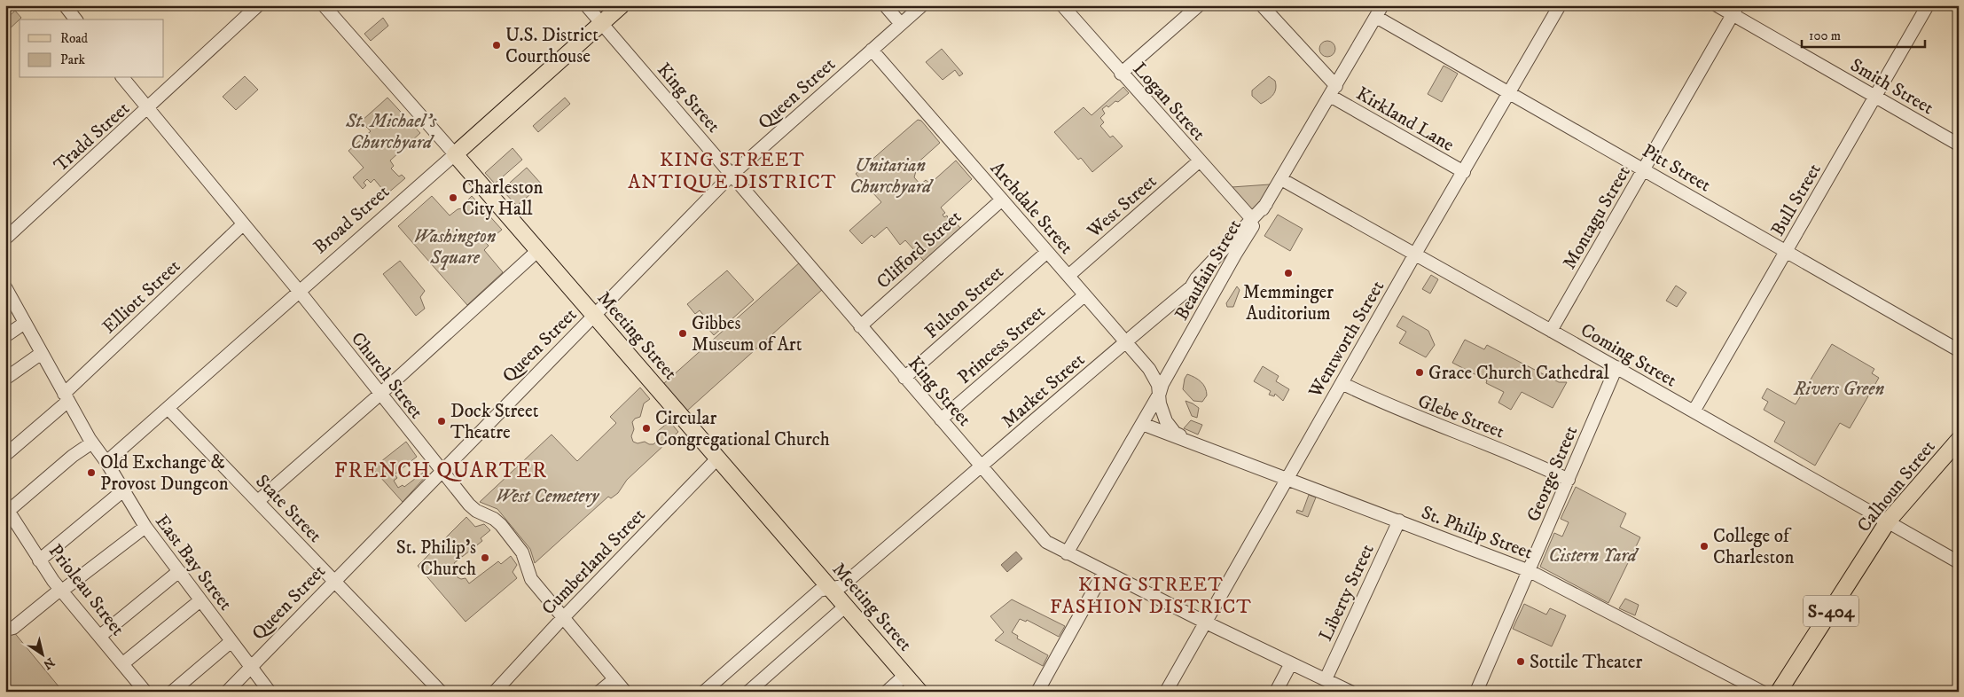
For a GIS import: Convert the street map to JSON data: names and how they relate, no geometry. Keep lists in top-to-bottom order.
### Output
{
  "streets": {
    "main road": [
      "Broad Street",
      "Meeting Street",
      "Calhoun Street",
      "S-404"
    ],
    "street": [
      "Smith Street",
      "Queen Street",
      "King Street",
      "Logan Street",
      "Kirkland Lane",
      "Tradd Street",
      "Pitt Street",
      "Bull Street",
      "West Street",
      "Archdale Street",
      "Montagu Street",
      "Clifford Street",
      "Beaufain Street",
      "Elliott Street",
      "Fulton Street",
      "Wentworth Street",
      "Princess Street",
      "Coming Street",
      "Church Street",
      "Market Street",
      "Glebe Street",
      "George Street",
      "State Street",
      "St. Philip Street",
      "Cumberland Street",
      "East Bay Street",
      "Prioleau Street",
      "Liberty Street"
    ]
  },
  "crossings": [
    ["Smith Street", "Bull Street"],
    ["Smith Street", "Montagu Street"],
    ["Queen Street", "King Street"],
    ["Queen Street", "Archdale Street"],
    ["Queen Street", "Meeting Street"],
    ["Queen Street", "Church Street"],
    ["Queen Street", "State Street"],
    ["Queen Street", "East Bay Street"],
    ["King Street", "Broad Street"],
    ["King Street", "Clifford Street"],
    ["King Street", "Beaufain Street"],
    ["King Street", "Fulton Street"],
    ["King Street", "Wentworth Street"],
    ["King Street", "Princess Street"],
    ["King Street", "Market Street"],
    ["King Street", "Liberty Street"],
    ["Logan Street", "West Street"],
    ["Logan Street", "Market Street"],
    ["Kirkland Lane", "Beaufain Street"],
    ["Kirkland Lane", "Wentworth Street"],
    ["Tradd Street", "Church Street"],
    ["Pitt Street", "Bull Street"],
    ["Pitt Street", "Montagu Street"],
    ["Pitt Street", "Beaufain Street"],
    ["Pitt Street", "Wentworth Street"],
    ["Bull Street", "Coming Street"],
    ["West Street", "Archdale Street"],
    ["Archdale Street", "Clifford Street"],
    ["Archdale Street", "Beaufain Street"],
    ["Archdale Street", "Fulton Street"],
    ["Archdale Street", "Princess Street"],
    ["Archdale Street", "Market Street"],
    ["Archdale Street", "St. Philip Street"],
    ["Montagu Street", "Coming Street"],
    ["Broad Street", "Meeting Street"],
    ["Broad Street", "Church Street"],
    ["Broad Street", "State Street"],
    ["Broad Street", "East Bay Street"],
    ["Beaufain Street", "Coming Street"],
    ["Beaufain Street", "Market Street"],
    ["Beaufain Street", "St. Philip Street"],
    ["Elliott Street", "Church Street"],
    ["Elliott Street", "East Bay Street"],
    ["Meeting Street", "Market Street"],
    ["Meeting Street", "Cumberland Street"],
    ["Wentworth Street", "Coming Street"],
    ["Wentworth Street", "Glebe Street"],
    ["Wentworth Street", "St. Philip Street"],
    ["Coming Street", "George Street"],
    ["Coming Street", "Calhoun Street"],
    ["Church Street", "Cumberland Street"],
    ["Glebe Street", "George Street"],
    ["George Street", "St. Philip Street"],
    ["St. Philip Street", "Liberty Street"]
  ],
  "districts": ["KING STREET ANTIQUE DISTRICT", "FRENCH QUARTER", "KING STREET FASHION DISTRICT"],
  "parks": [
    "St. Michael's Churchyard",
    "Unitarian Churchyard",
    "Washington Square",
    "Rivers Green",
    "West Cemetery",
    "Cistern Yard"
  ],
  "places": [
    "U.S. District Courthouse",
    "Charleston City Hall",
    "Memminger Auditorium",
    "Gibbes Museum of Art",
    "Grace Church Cathedral",
    "Dock Street Theatre",
    "Circular Congregational Church",
    "Old Exchange & Provost Dungeon",
    "College of Charleston",
    "St. Philip's Church",
    "Sottile Theater"
  ],
  "legend": ["Road", "Park"],
  "scale_bar": "100 m",
  "north": "bottom right"
}
